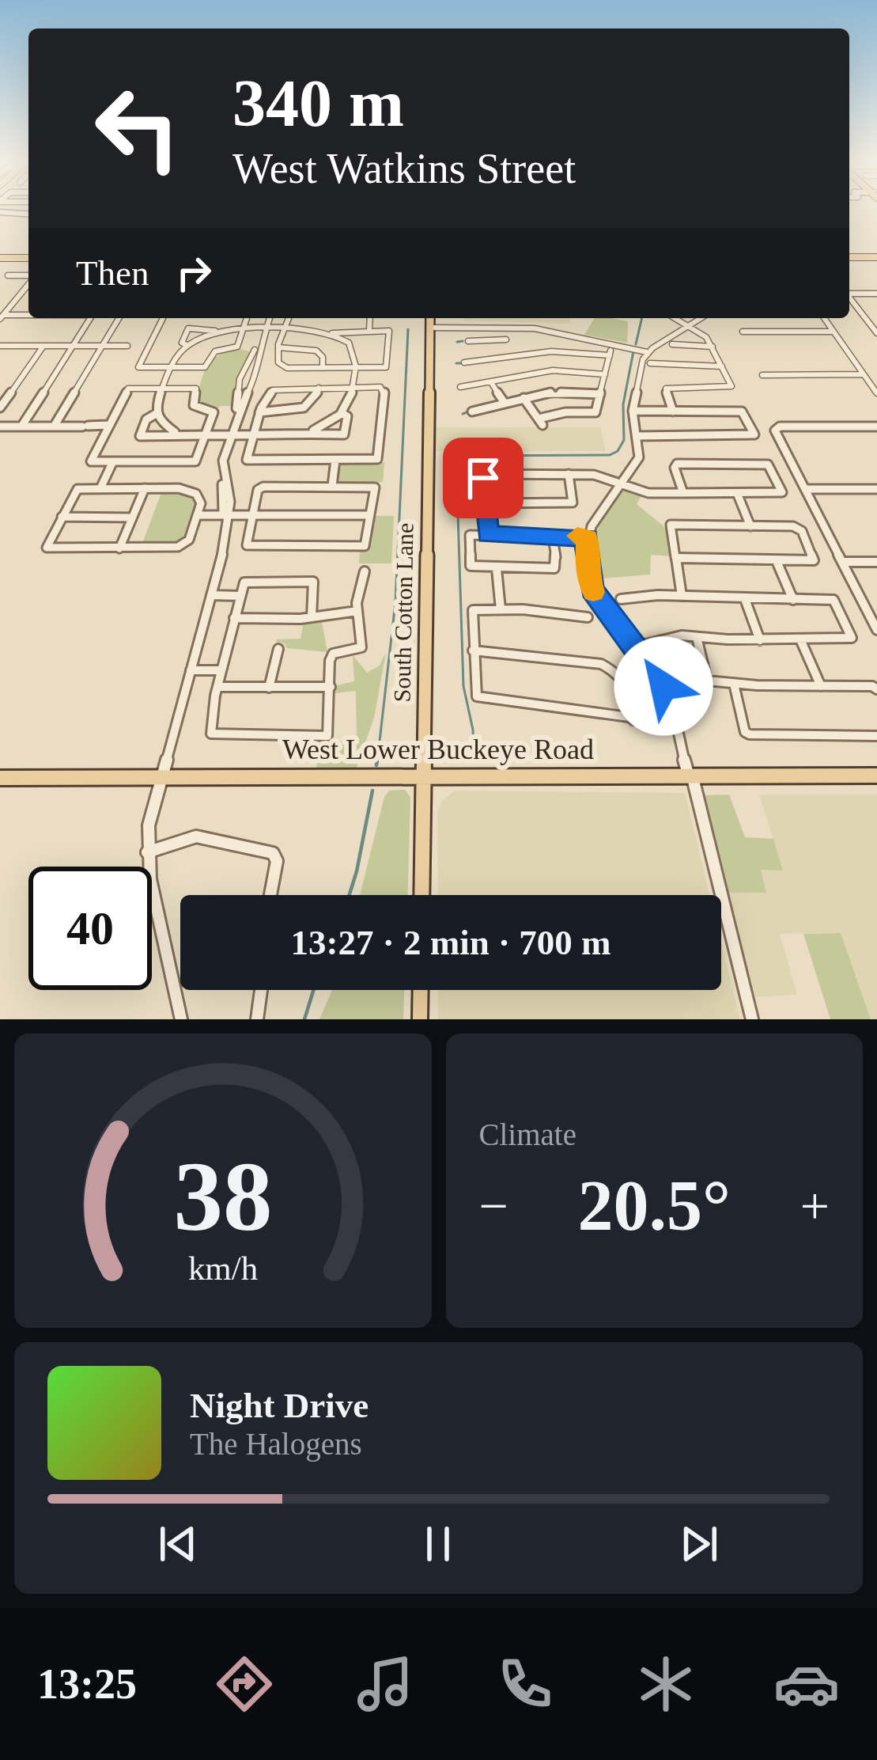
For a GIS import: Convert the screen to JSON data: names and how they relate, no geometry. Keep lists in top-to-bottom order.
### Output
{
  "streets": {
    "main road": ["South Cotton Lane", "West Lower Buckeye Road"]
  },
  "crossings": [
    ["South Cotton Lane", "West Lower Buckeye Road"]
  ],
  "page": {
    "turn": ["340 m", "West Watkins Street"],
    "then": "Then",
    "limit": "40",
    "trip": "13:27 · 2 min · 700 m",
    "tile": "Climate",
    "heat": ["−", "20.5°", "+"],
    "song": ["Night Drive", "The Halogens"],
    "tabs": "13:25",
    "gauge": ["38", "km/h"]
  }
}
